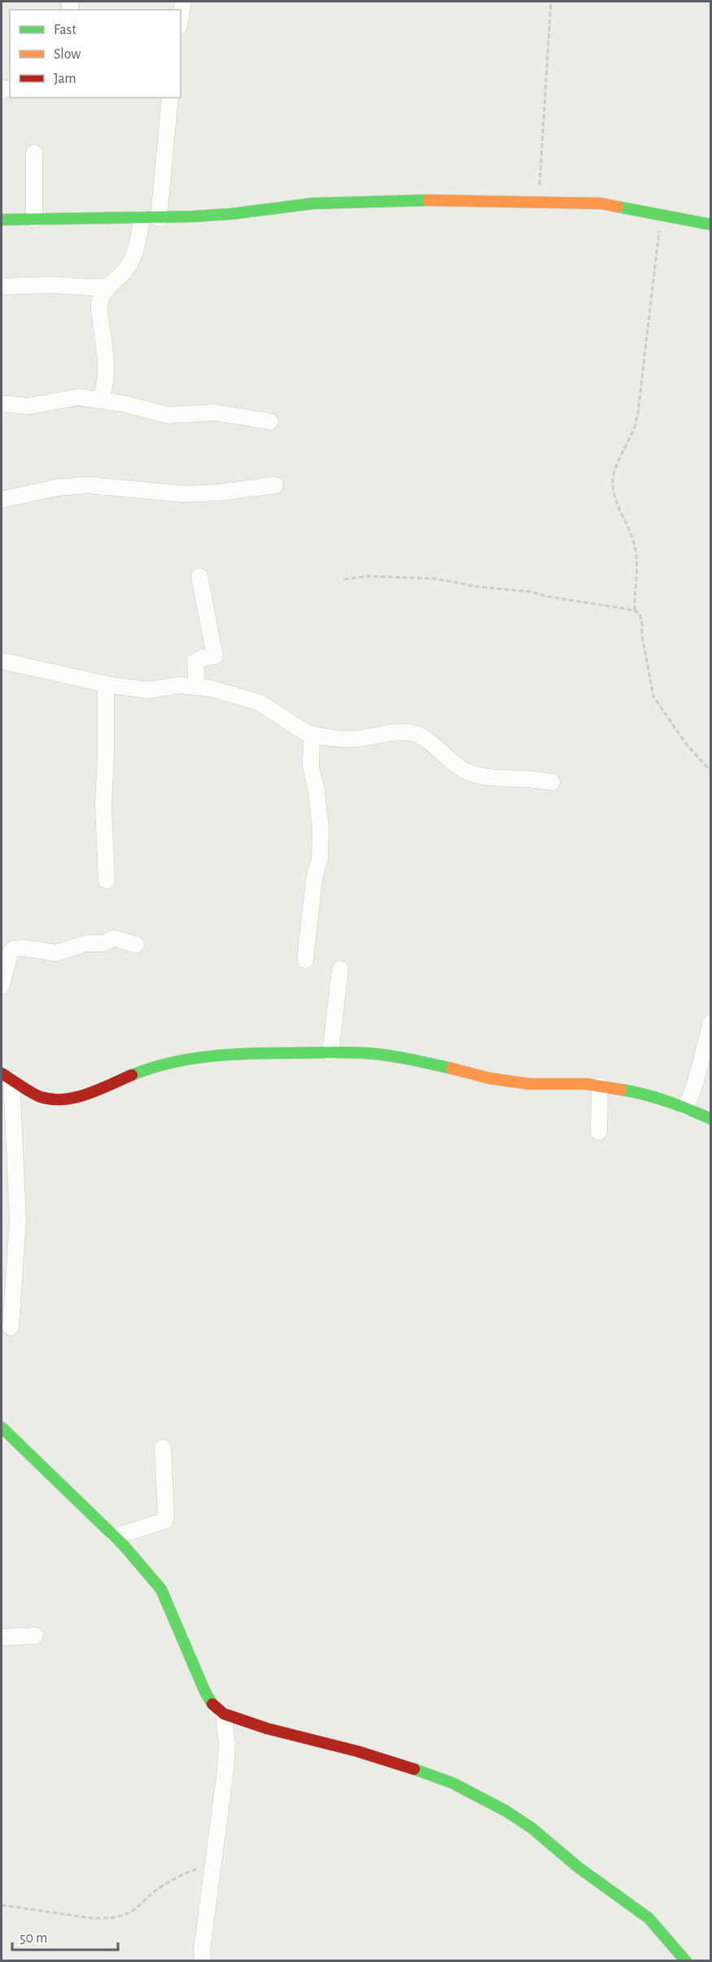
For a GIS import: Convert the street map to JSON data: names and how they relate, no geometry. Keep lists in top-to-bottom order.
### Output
{
  "legend": ["Fast", "Slow", "Jam"],
  "scale_bar": "50 m"
}
